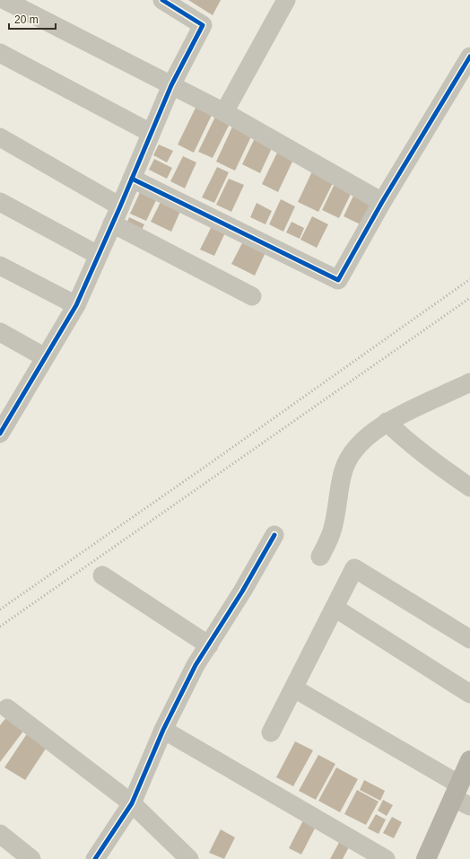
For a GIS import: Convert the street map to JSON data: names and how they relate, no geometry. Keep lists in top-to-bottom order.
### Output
{
  "scale_bar": "20 m"
}
